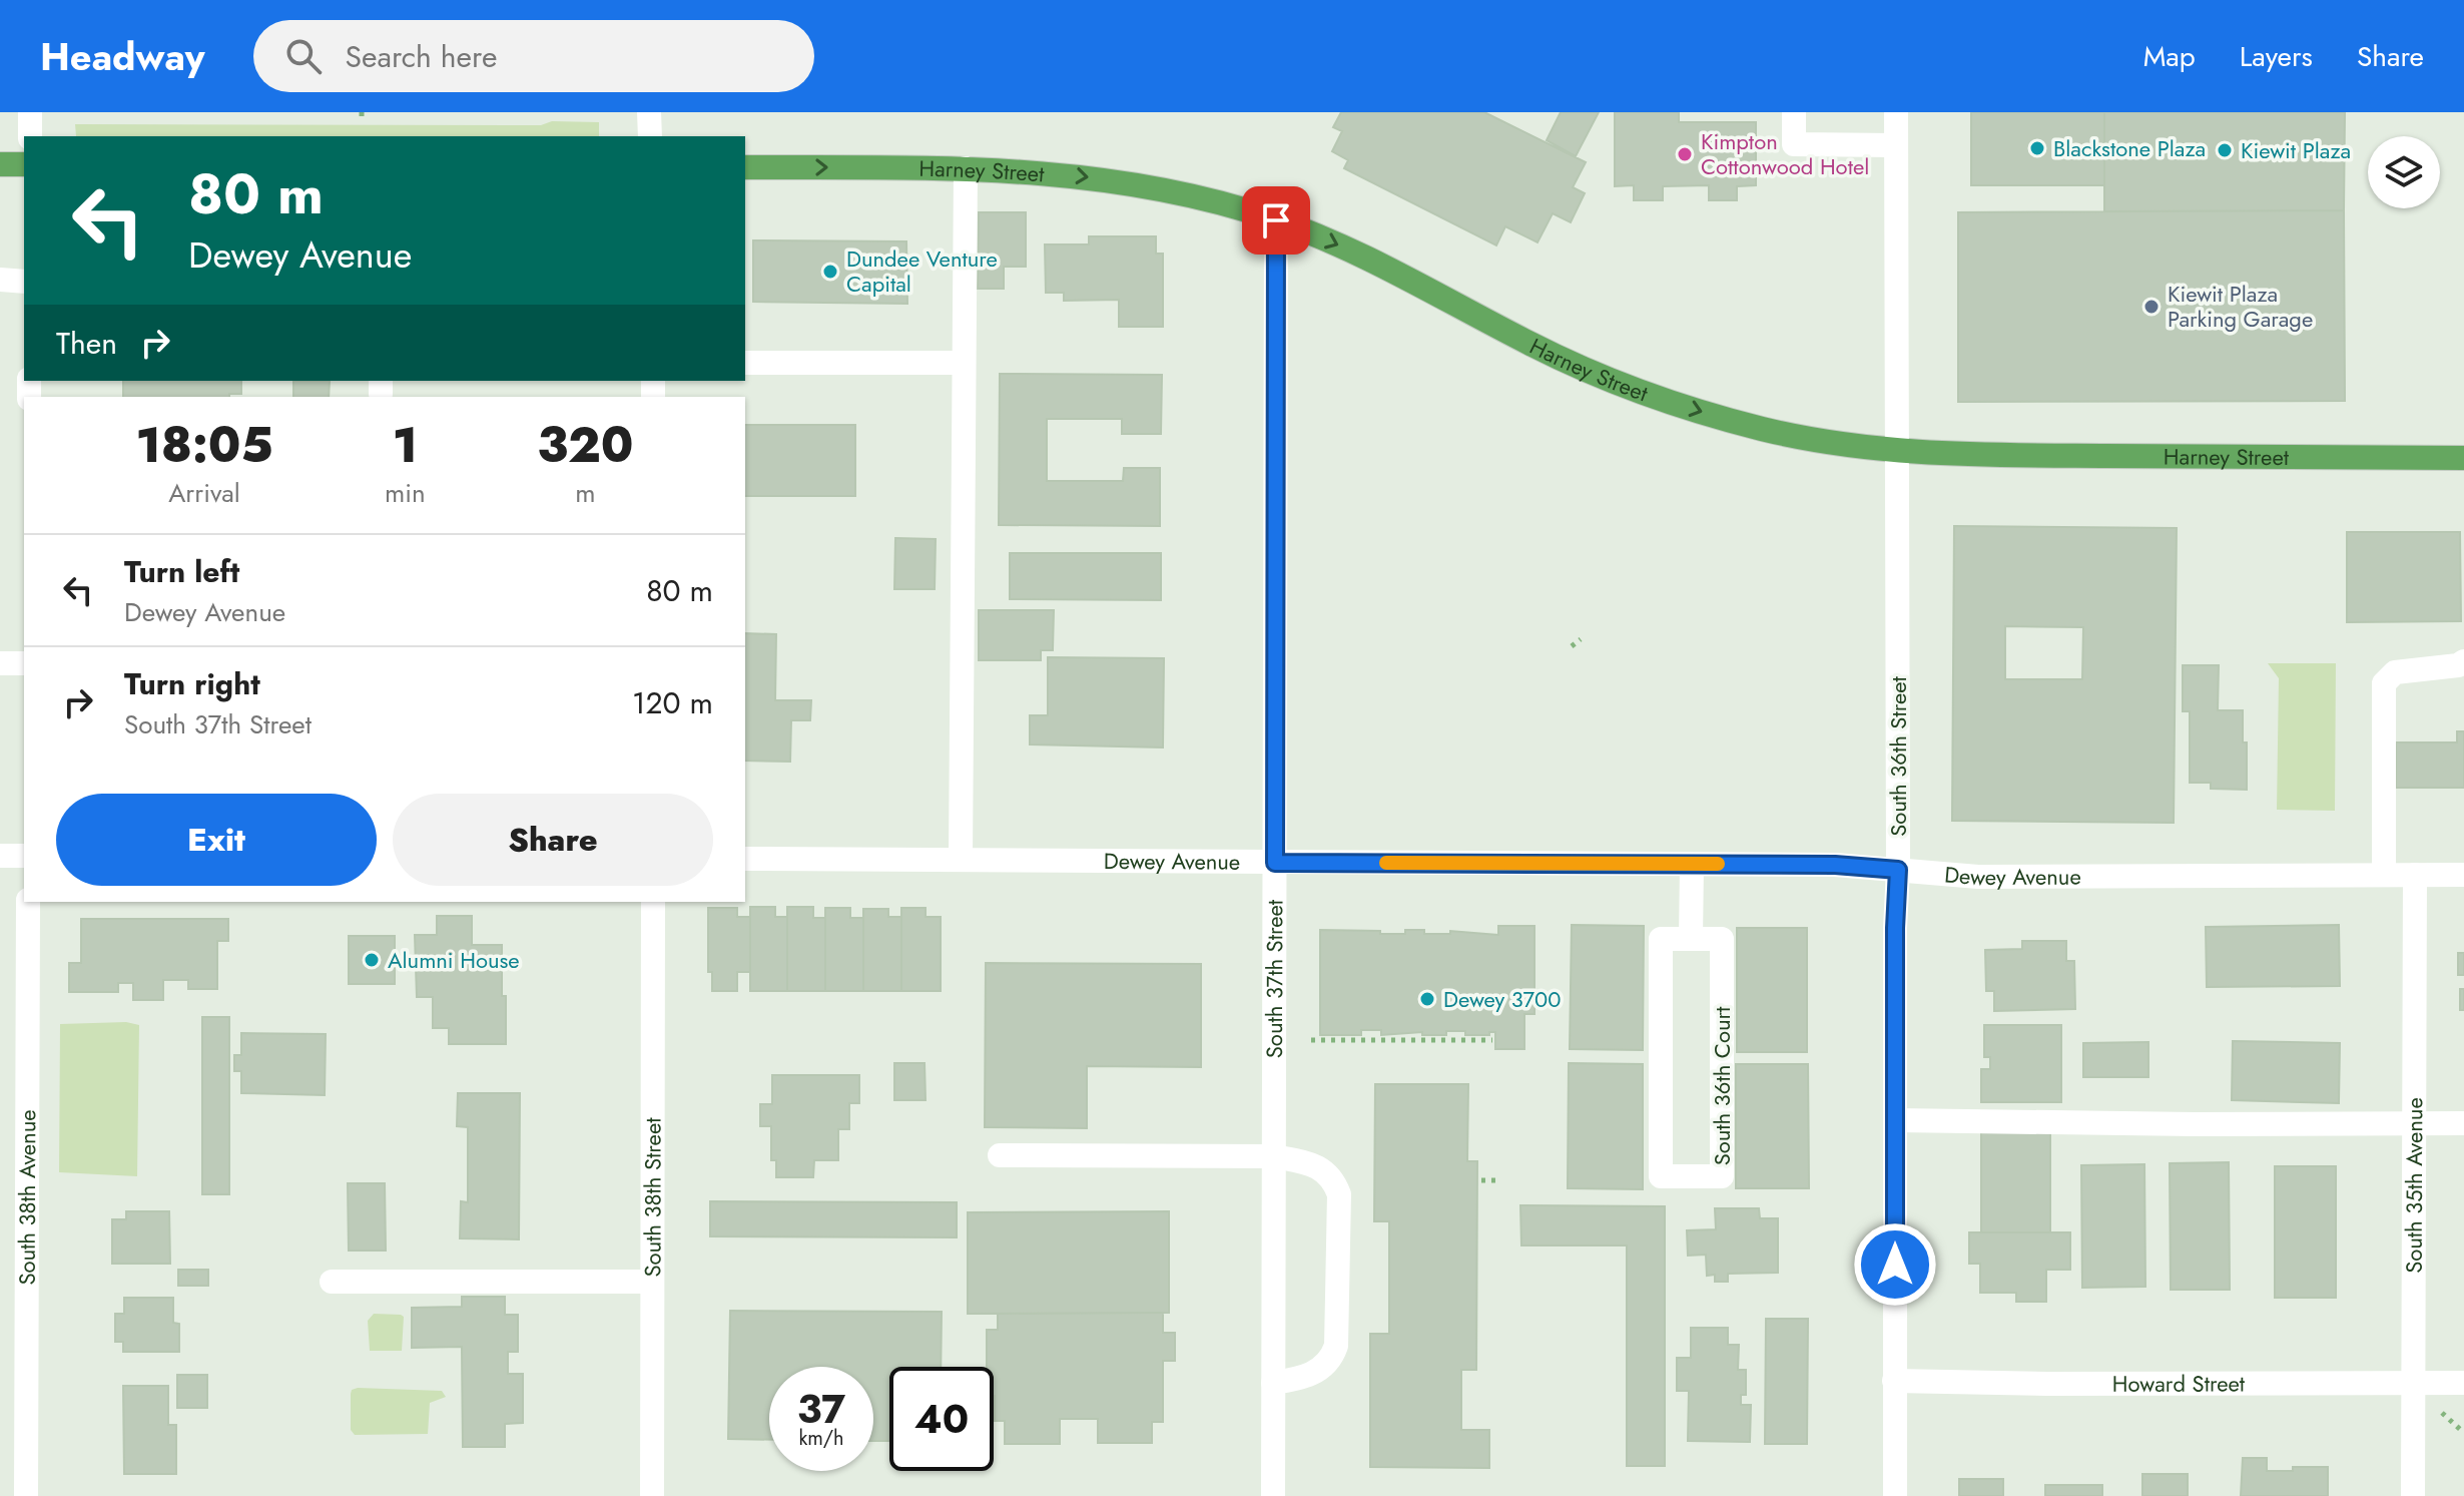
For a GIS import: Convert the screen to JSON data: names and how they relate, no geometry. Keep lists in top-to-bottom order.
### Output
{
  "streets": {
    "main road": ["Harney Street"],
    "street": [
      "South 36th Street",
      "Dewey Avenue",
      "South 37th Street",
      "South 36th Court",
      "South 35th Avenue",
      "South 38th Avenue",
      "South 38th Street",
      "Howard Street"
    ]
  },
  "crossings": [
    ["Harney Street", "South 36th Street"],
    ["Harney Street", "South 37th Street"],
    ["South 36th Street", "Dewey Avenue"],
    ["South 36th Street", "Howard Street"],
    ["Dewey Avenue", "South 37th Street"],
    ["Dewey Avenue", "South 35th Avenue"],
    ["South 35th Avenue", "Howard Street"]
  ],
  "one_way": ["Harney Street"],
  "places": [
    "Blackstone Plaza",
    "Kiewit Plaza",
    "Kimpton Cottonwood Hotel",
    "Dundee Venture Capital",
    "Kiewit Plaza Parking Garage",
    "Alumni House",
    "Dewey 3700"
  ],
  "page": {
    "header": "Headway",
    "search": "Search here",
    "nav": ["Map", "Layers", "Share"],
    "turn": ["80 m", "Dewey Avenue"],
    "then": "Then",
    "eta": [
      "18:05",
      "Arrival",
      "1",
      "min",
      "320",
      "m"
    ],
    "list": [
      {
        "name": "Turn left",
        "note": "Dewey Avenue",
        "value": "80 m"
      },
      {
        "name": "Turn right",
        "note": "South 37th Street",
        "value": "120 m"
      }
    ],
    "buttons": ["Exit", "Share"],
    "speed": "37 km/h",
    "limit": "40"
  }
}
